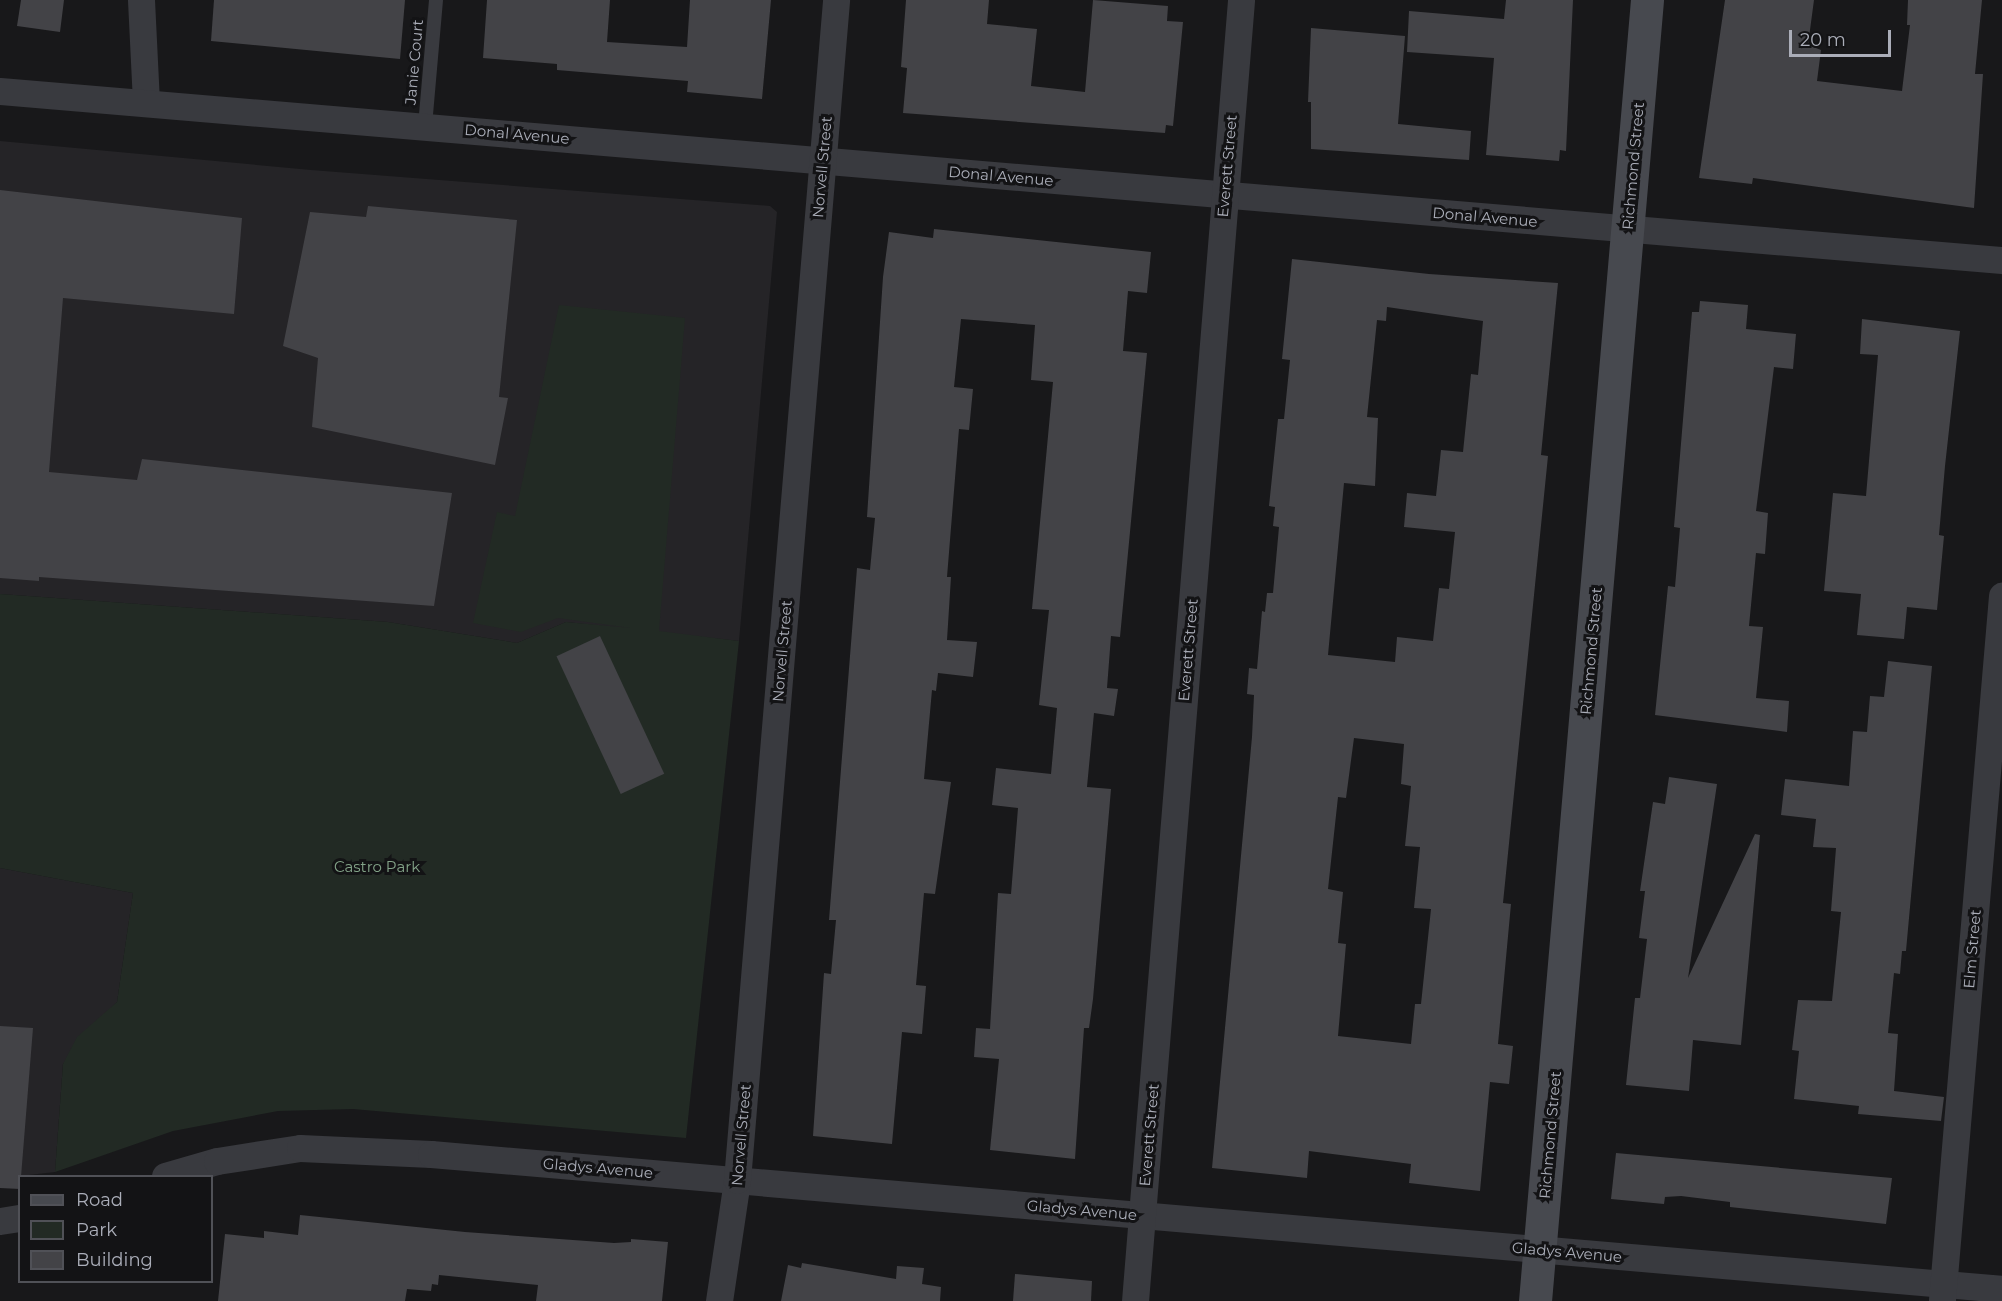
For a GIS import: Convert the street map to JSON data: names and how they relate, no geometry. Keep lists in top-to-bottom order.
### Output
{
  "streets": {
    "street": [
      "Donal Avenue",
      "Everett Street",
      "Richmond Street",
      "Norvell Street",
      "Elm Street",
      "Gladys Avenue"
    ],
    "lane": ["Janie Court"]
  },
  "crossings": [
    ["Janie Court", "Donal Avenue"],
    ["Donal Avenue", "Everett Street"],
    ["Donal Avenue", "Richmond Street"],
    ["Donal Avenue", "Norvell Street"],
    ["Everett Street", "Gladys Avenue"],
    ["Richmond Street", "Gladys Avenue"],
    ["Norvell Street", "Gladys Avenue"],
    ["Elm Street", "Gladys Avenue"]
  ],
  "parks": ["Castro Park"],
  "legend": ["Road", "Park", "Building"],
  "scale_bar": "20 m"
}
